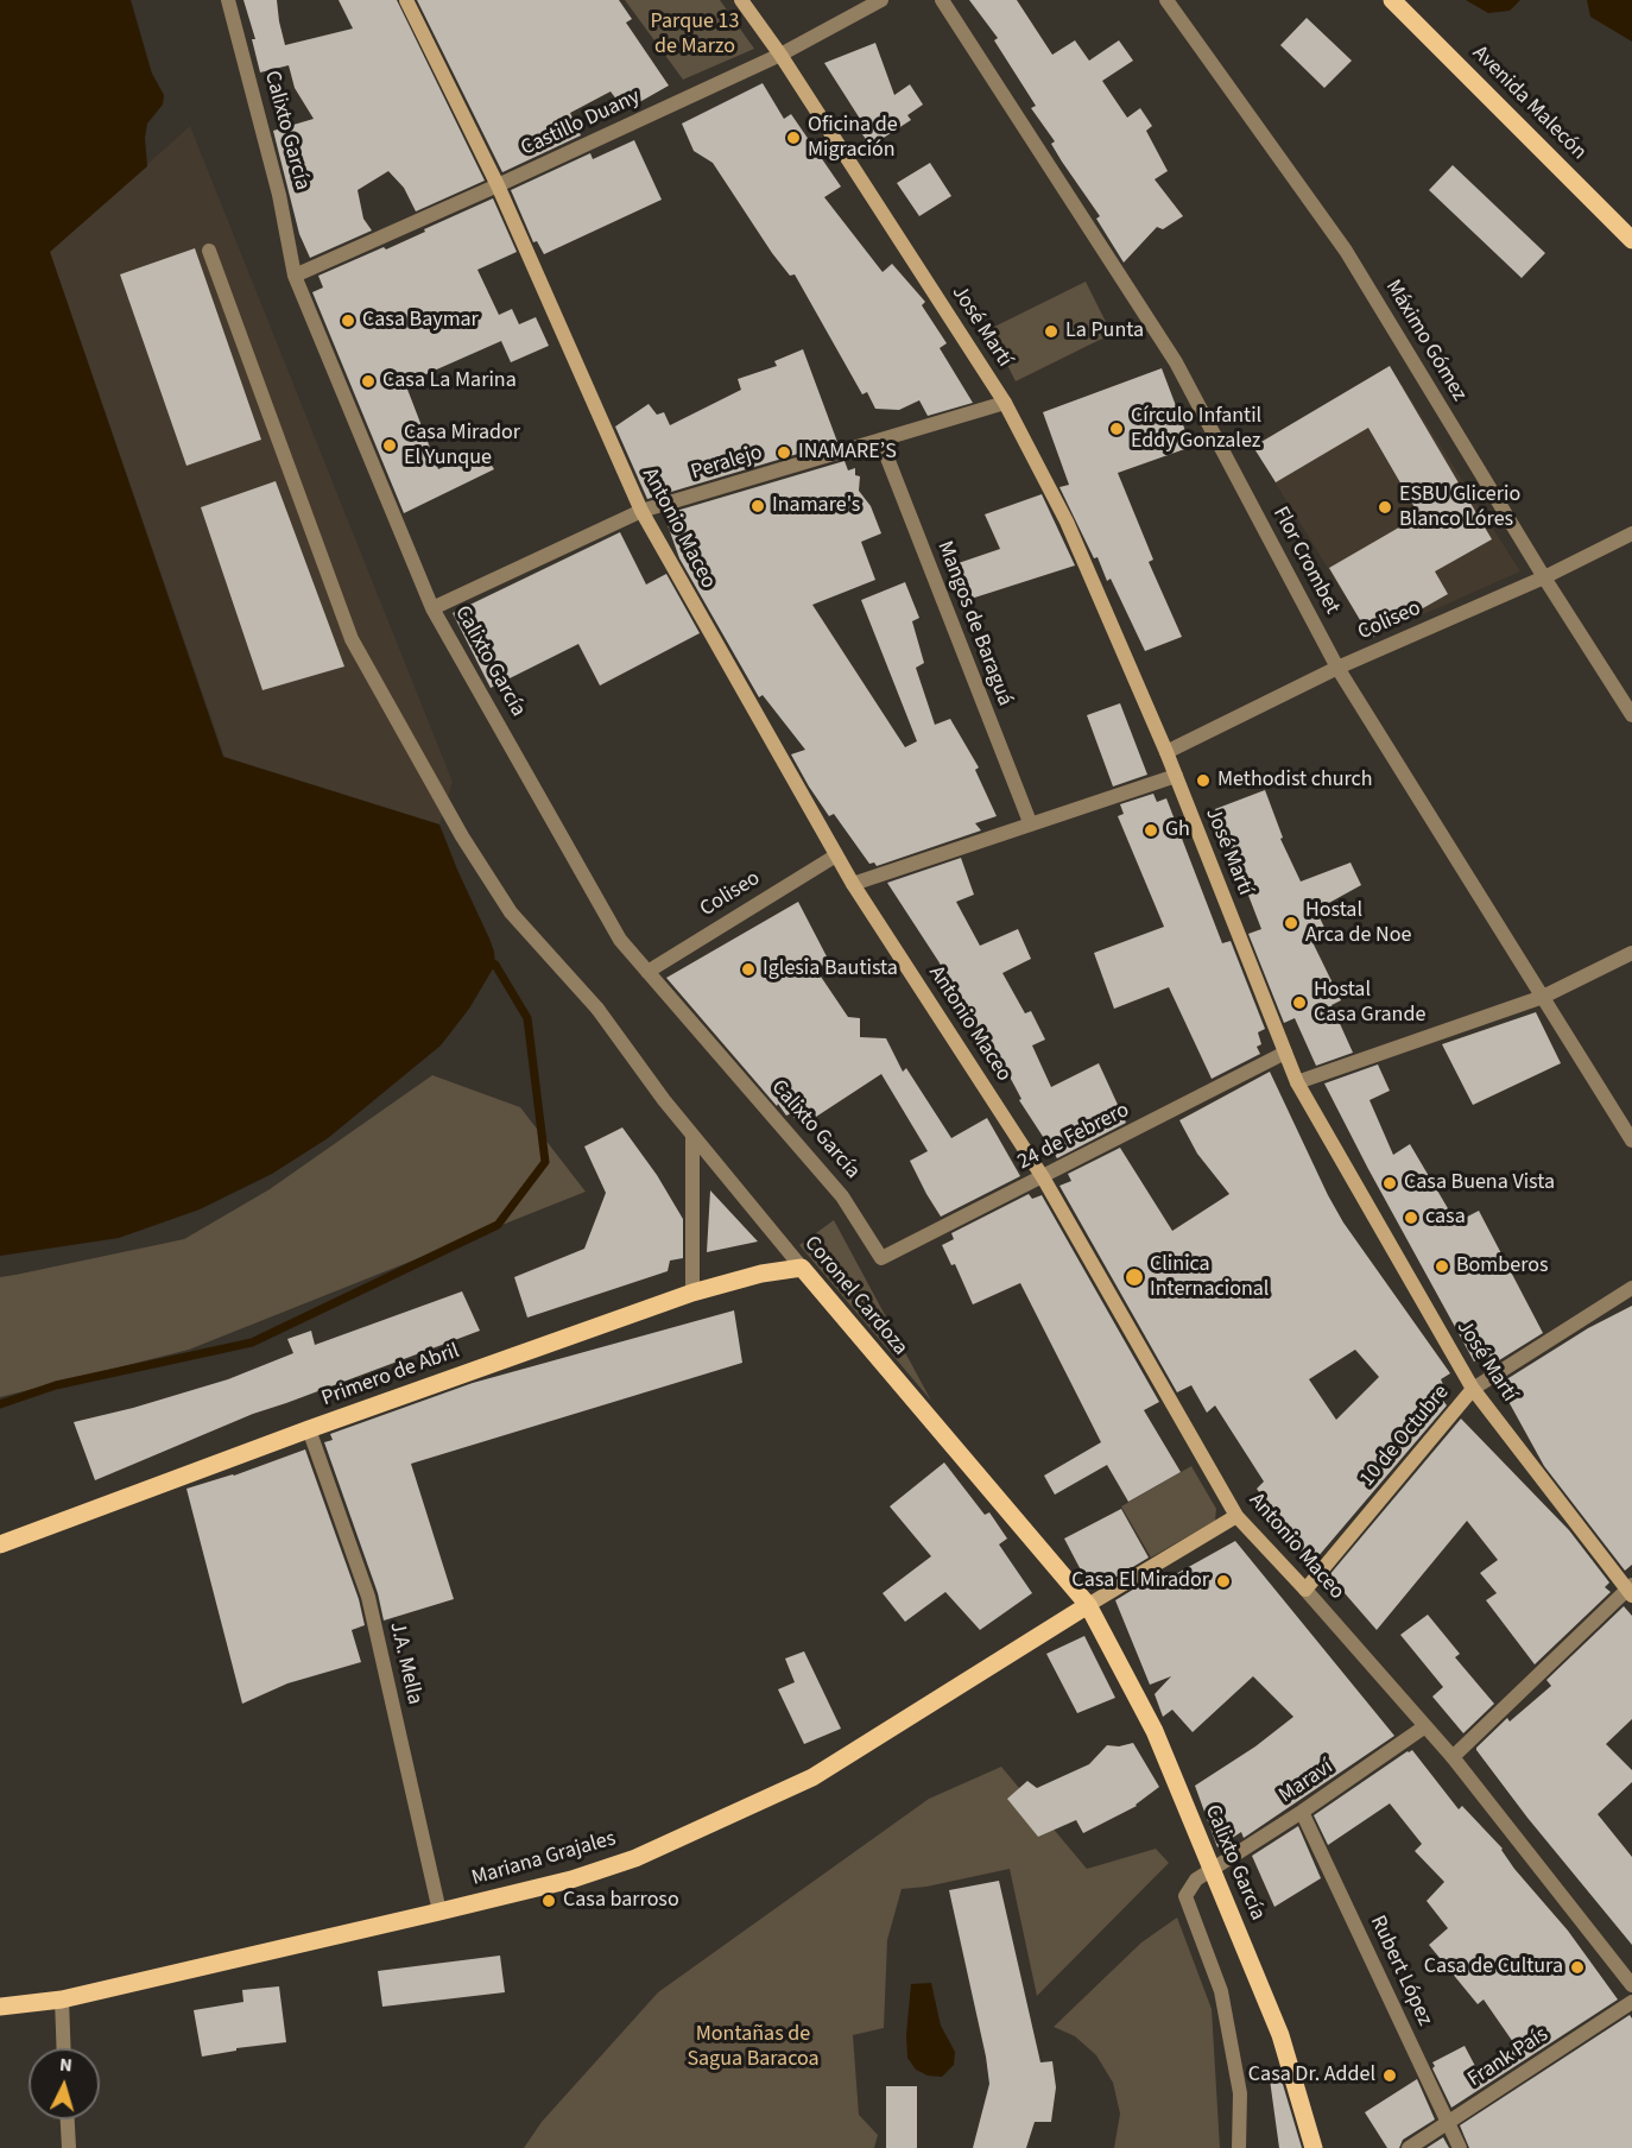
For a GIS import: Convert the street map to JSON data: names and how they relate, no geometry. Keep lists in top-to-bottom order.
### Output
{
  "streets": {
    "main road": [
      "Avenida Malecón",
      "Calixto García",
      "José Martí",
      "Antonio Maceo",
      "Coronel Cardoza",
      "Primero de Abril",
      "10 de Octubre",
      "Mariana Grajales"
    ],
    "street": [
      "Castillo Duany",
      "Máximo Gómez",
      "Peralejo",
      "Flor Crombet",
      "Coliseo",
      "Mangos de Baraguá",
      "24 de Febrero",
      "J.A. Mella",
      "Maraví",
      "Rubert López",
      "Frank País"
    ]
  },
  "crossings": [
    ["Castillo Duany", "Calixto García"],
    ["Castillo Duany", "José Martí"],
    ["Castillo Duany", "Antonio Maceo"],
    ["Calixto García", "Peralejo"],
    ["Calixto García", "Coliseo"],
    ["Calixto García", "24 de Febrero"],
    ["Calixto García", "Coronel Cardoza"],
    ["Calixto García", "Maraví"],
    ["Calixto García", "Mariana Grajales"],
    ["José Martí", "Peralejo"],
    ["José Martí", "Coliseo"],
    ["José Martí", "24 de Febrero"],
    ["José Martí", "10 de Octubre"],
    ["Máximo Gómez", "Coliseo"],
    ["Peralejo", "Antonio Maceo"],
    ["Peralejo", "Mangos de Baraguá"],
    ["Antonio Maceo", "Coliseo"],
    ["Antonio Maceo", "24 de Febrero"],
    ["Antonio Maceo", "10 de Octubre"],
    ["Antonio Maceo", "Maraví"],
    ["Flor Crombet", "Coliseo"],
    ["Coronel Cardoza", "Primero de Abril"],
    ["Coronel Cardoza", "Mariana Grajales"],
    ["Primero de Abril", "J.A. Mella"],
    ["J.A. Mella", "Mariana Grajales"],
    ["Maraví", "Rubert López"],
    ["Rubert López", "Frank País"]
  ],
  "parks": ["Parque 13 de Marzo", "Montañas de Sagua Baracoa"],
  "places": [
    "Oficina de Migración",
    "Casa Baymar",
    "La Punta",
    "Casa La Marina",
    "Círculo Infantil Eddy Gonzalez",
    "Casa Mirador El Yunque",
    "INAMARE’S",
    "Inamare's",
    "ESBU Glicerio Blanco Lóres",
    "Methodist church",
    "Gh",
    "Hostal Arca de Noe",
    "Iglesia Bautista",
    "Hostal Casa Grande",
    "Casa Buena Vista",
    "casa",
    "Bomberos",
    "Clinica Internacional",
    "Casa El Mirador",
    "Casa barroso",
    "Casa de Cultura",
    "Casa Dr. Addel"
  ],
  "north": "top"
}
